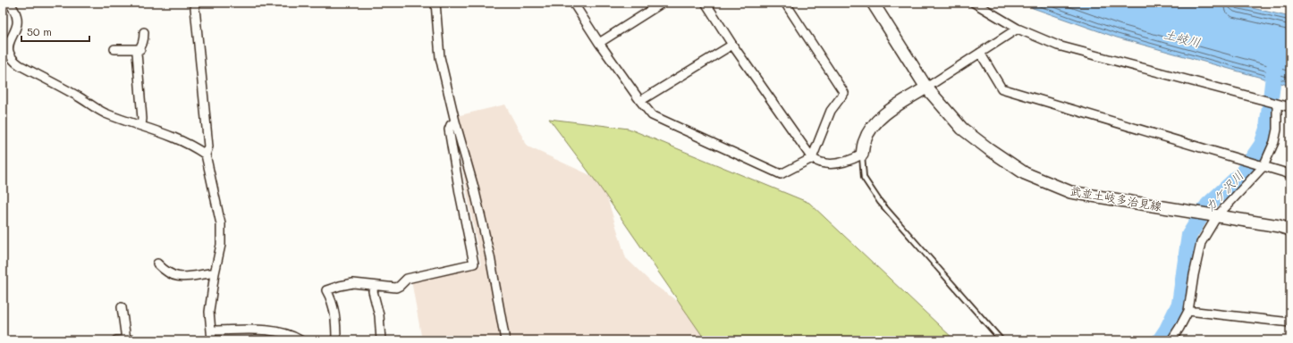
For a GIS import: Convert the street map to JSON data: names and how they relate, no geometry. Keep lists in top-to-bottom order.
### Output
{
  "streets": {
    "main road": ["武並土岐多治見線"]
  },
  "water": ["土岐川", "カケ沢川"],
  "scale_bar": "50 m"
}
